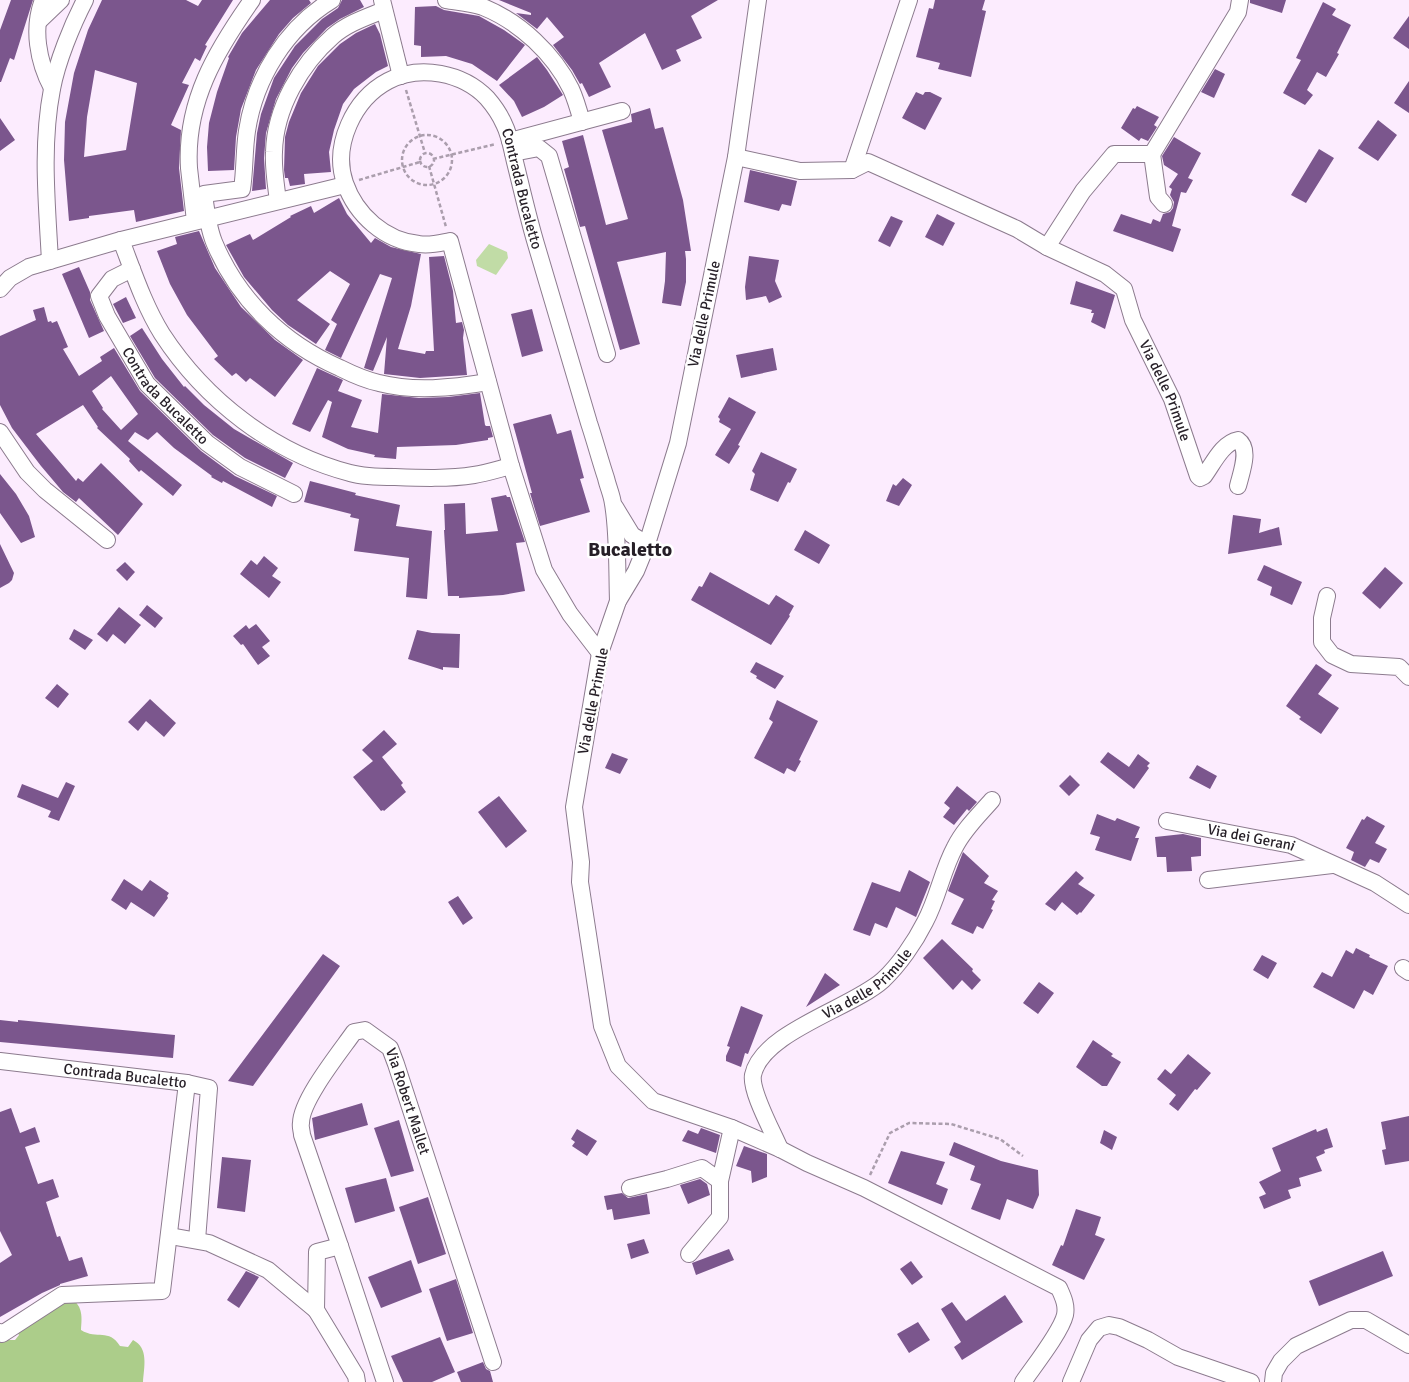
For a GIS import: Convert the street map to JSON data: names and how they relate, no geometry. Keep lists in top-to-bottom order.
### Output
{
  "streets": {
    "street": [
      "Contrada Bucaletto",
      "Via delle Primule",
      "Via dei Gerani",
      "Via Robert Mallet"
    ]
  },
  "crossings": [
    ["Contrada Bucaletto", "Via delle Primule"]
  ],
  "districts": ["Bucaletto"]
}
